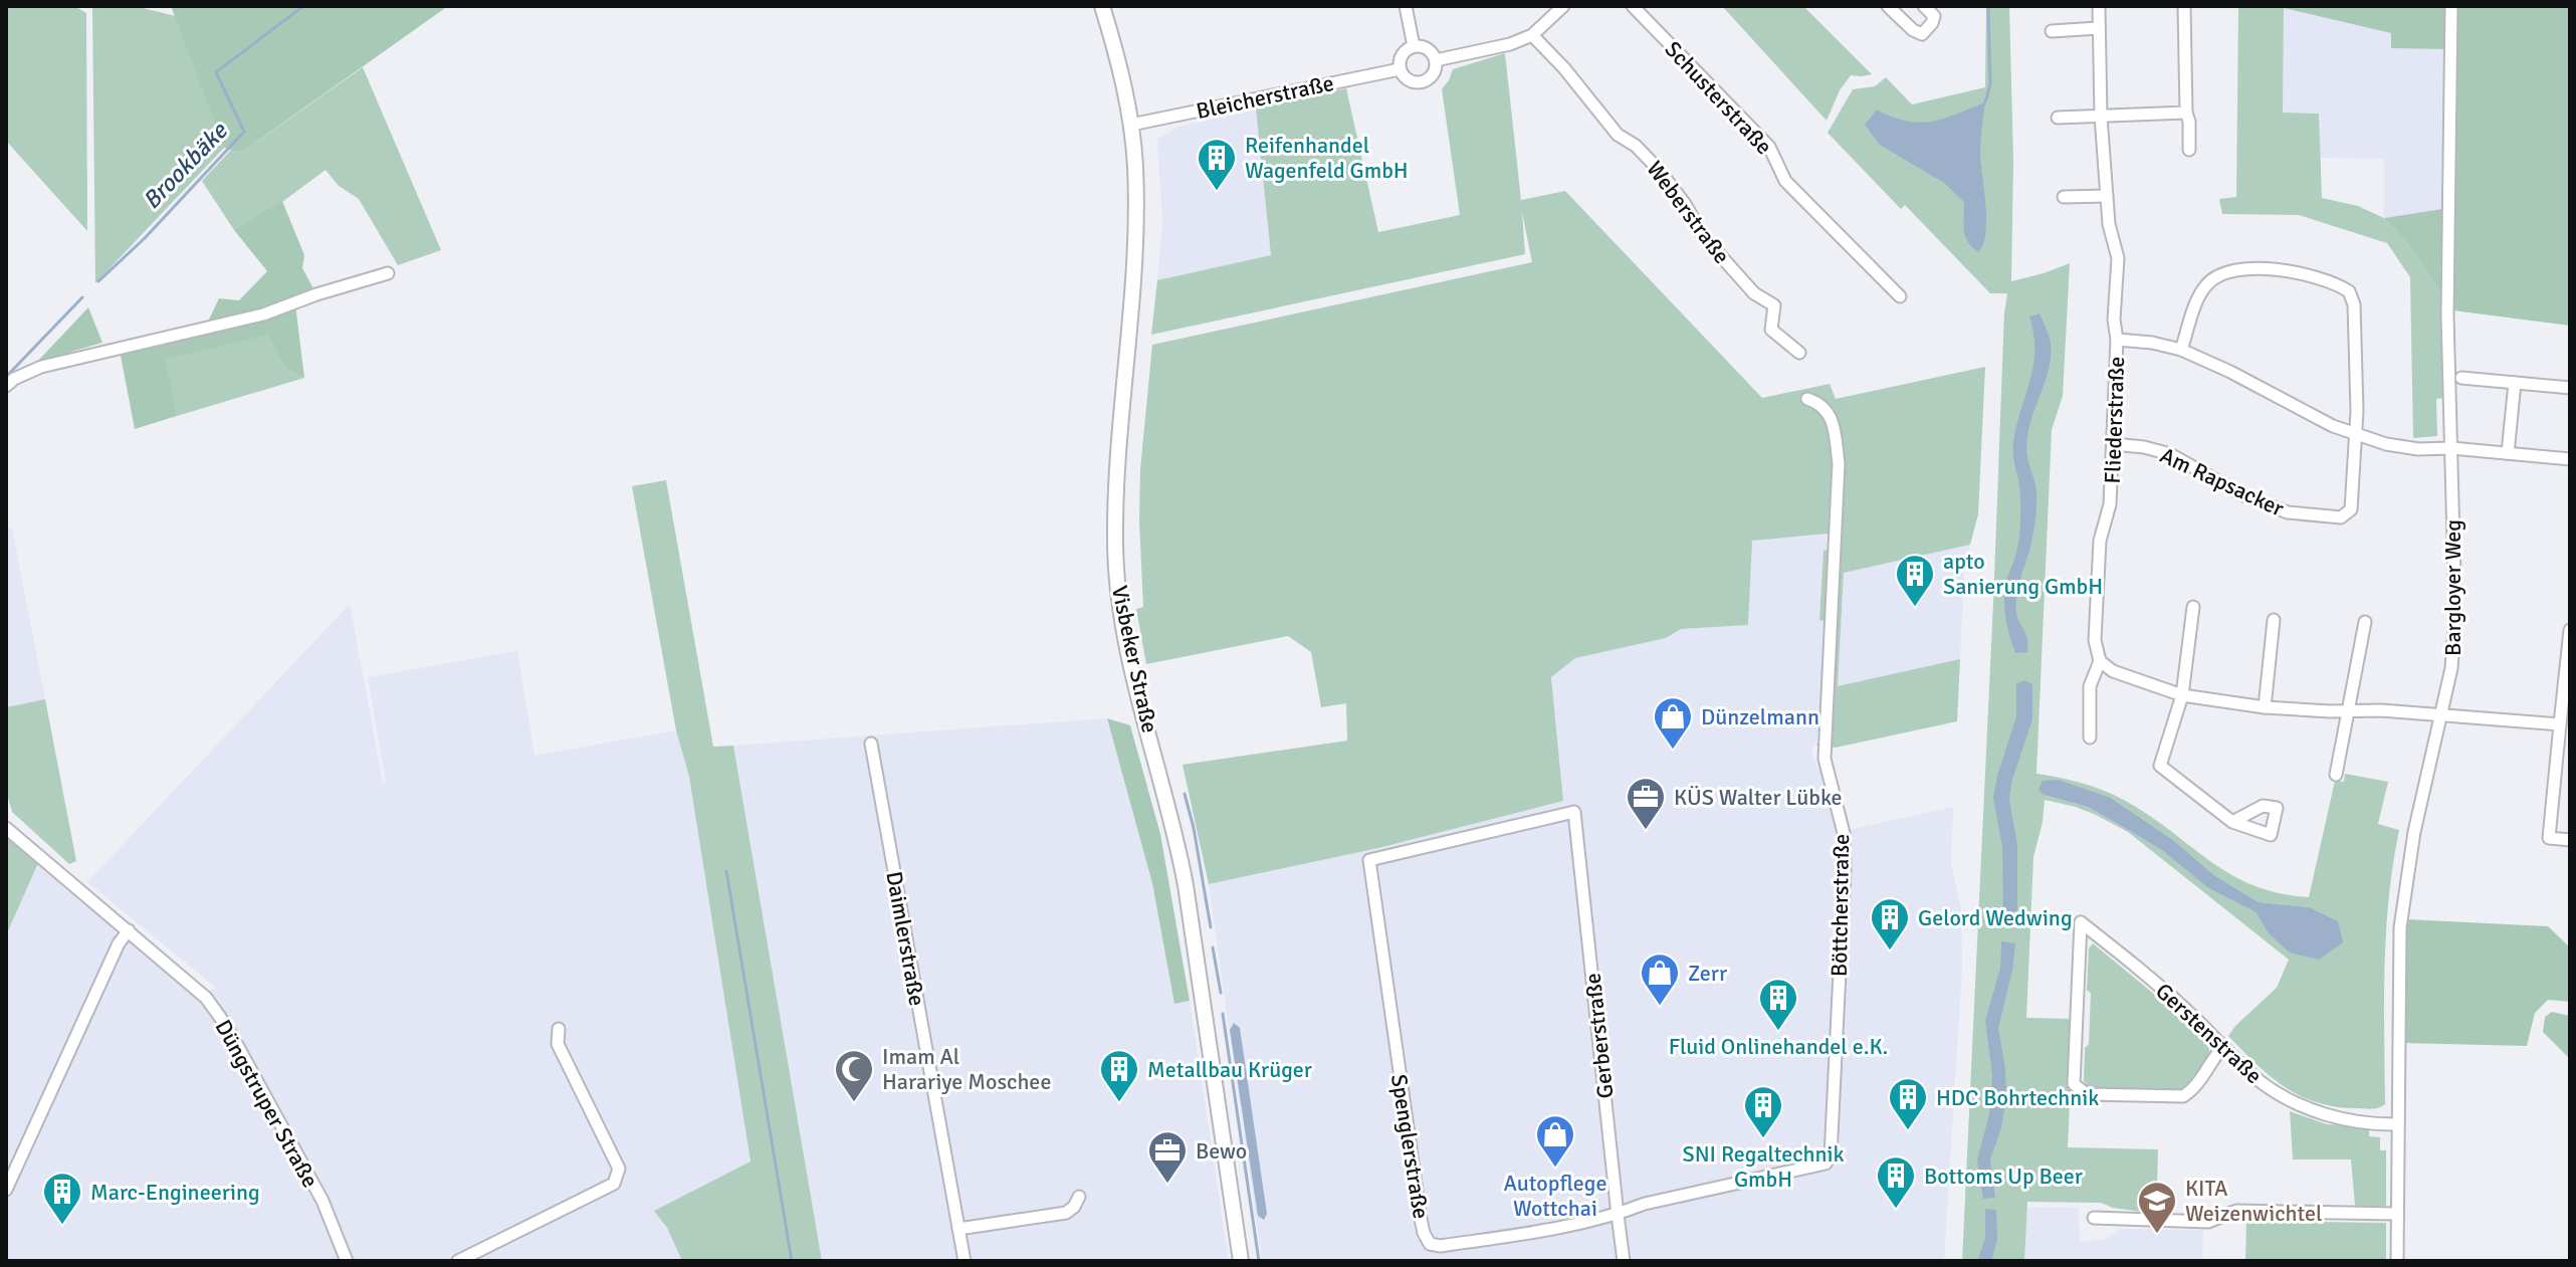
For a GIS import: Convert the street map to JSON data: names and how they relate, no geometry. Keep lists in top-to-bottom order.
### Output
{
  "streets": {
    "main road": ["Visbeker Straße"],
    "street": [
      "Bleicherstraße",
      "Schusterstraße",
      "Weberstraße",
      "Fliederstraße",
      "Am Rapsacker",
      "Bargloyer Weg",
      "Böttcherstraße",
      "Daimlerstraße",
      "Gerstenstraße",
      "Gerberstraße",
      "Düngstruper Straße",
      "Spenglerstraße"
    ]
  },
  "crossings": [
    ["Bleicherstraße", "Visbeker Straße"],
    ["Fliederstraße", "Am Rapsacker"],
    ["Fliederstraße", "Bargloyer Weg"],
    ["Bargloyer Weg", "Gerstenstraße"],
    ["Böttcherstraße", "Gerberstraße"],
    ["Böttcherstraße", "Spenglerstraße"],
    ["Gerberstraße", "Spenglerstraße"]
  ],
  "water": ["Brookbäke"],
  "places": {
    "building": [
      "Reifenhandel Wagenfeld GmbH",
      "apto Sanierung GmbH",
      "Gelord Wedwing",
      "Fluid Onlinehandel e.K.",
      "Metallbau Krüger",
      "HDC Bohrtechnik",
      "SNI Regaltechnik GmbH",
      "Bottoms Up Beer",
      "Marc-Engineering"
    ],
    "shop": ["Dünzelmann", "Zerr", "Autopflege Wottchai"],
    "office": ["KÜS Walter Lübke", "Bewo"],
    "mosque": ["Imam Al Harariye Moschee"],
    "school or university": ["KITA Weizenwichtel"]
  }
}
